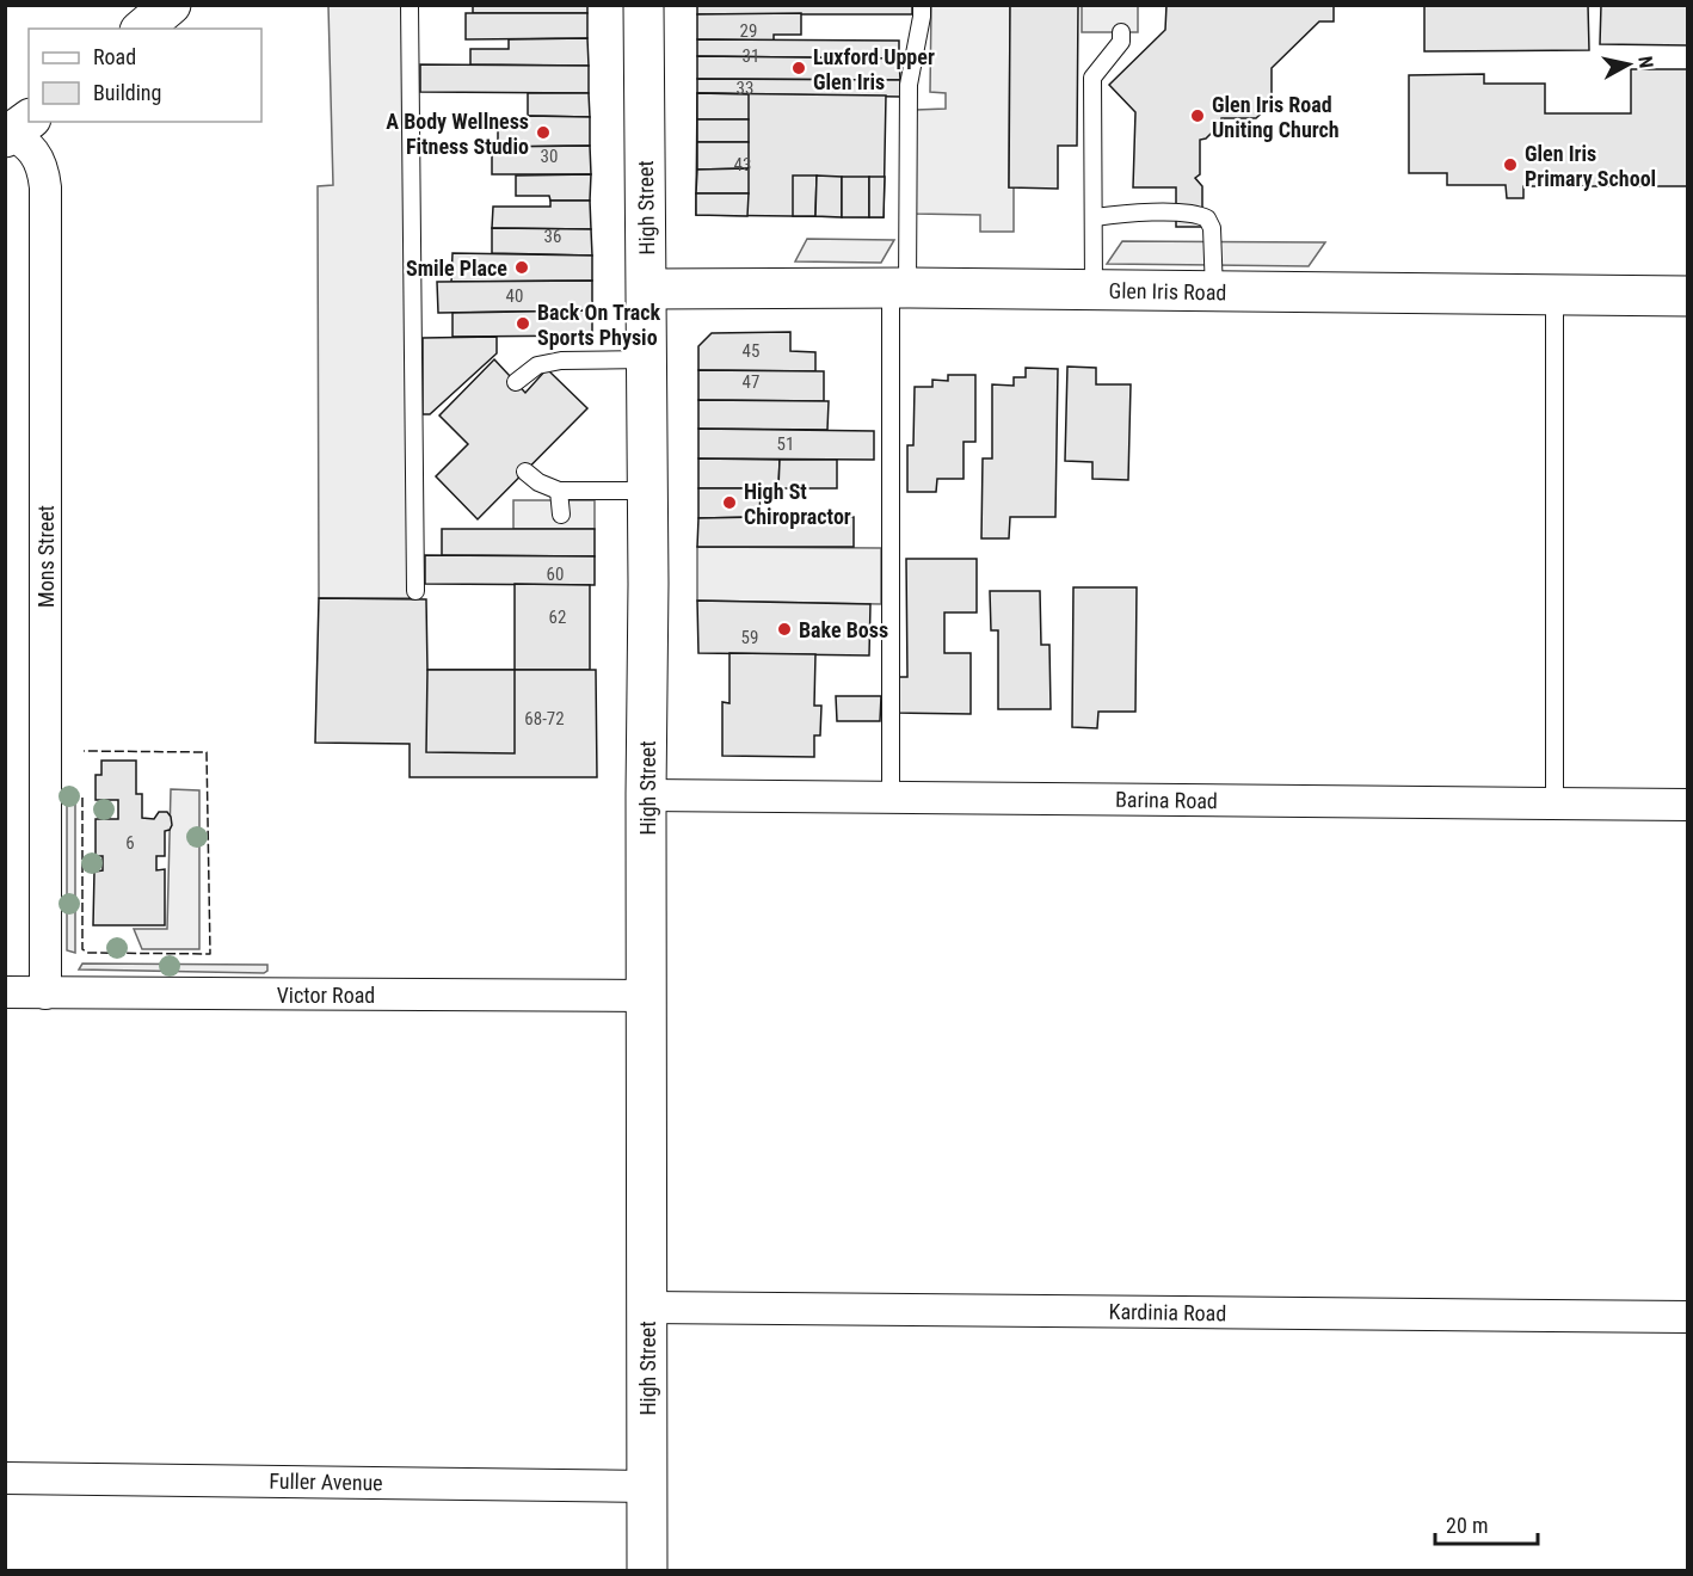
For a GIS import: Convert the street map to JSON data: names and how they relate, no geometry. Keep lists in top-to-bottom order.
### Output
{
  "streets": {
    "main road": ["High Street", "Glen Iris Road"],
    "street": [
      "Mons Street",
      "Barina Road",
      "Victor Road",
      "Kardinia Road",
      "Fuller Avenue"
    ]
  },
  "crossings": [
    ["High Street", "Glen Iris Road"],
    ["High Street", "Barina Road"],
    ["High Street", "Victor Road"],
    ["High Street", "Kardinia Road"],
    ["High Street", "Fuller Avenue"],
    ["Mons Street", "Victor Road"]
  ],
  "places": [
    "Luxford Upper Glen Iris",
    "Glen Iris Road Uniting Church",
    "A Body Wellness Fitness Studio",
    "Glen Iris Primary School",
    "Smile Place",
    "Back On Track Sports Physio",
    "High St Chiropractor",
    "Bake Boss"
  ],
  "house_numbers": [
    "29",
    "31",
    "33",
    "30",
    "43",
    "36",
    "40",
    "45",
    "47",
    "51",
    "60",
    "62",
    "59",
    "68-72",
    "6"
  ],
  "legend": ["Road", "Building"],
  "scale_bar": "20 m",
  "north": "right"
}
